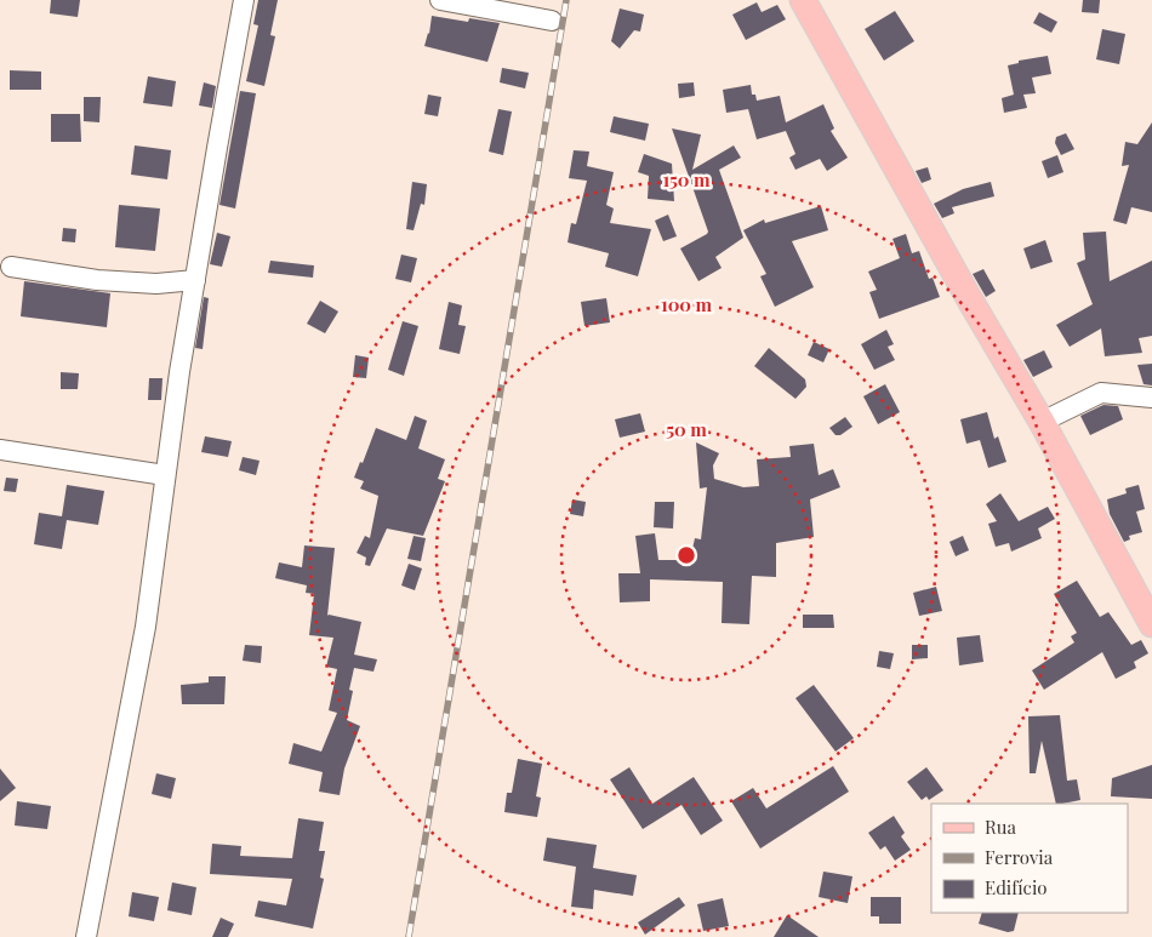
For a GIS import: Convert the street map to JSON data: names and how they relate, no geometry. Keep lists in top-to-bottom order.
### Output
{
  "legend": ["Rua", "Ferrovia", "Edifício"],
  "rings": ["150 m", "100 m", "50 m"]
}
